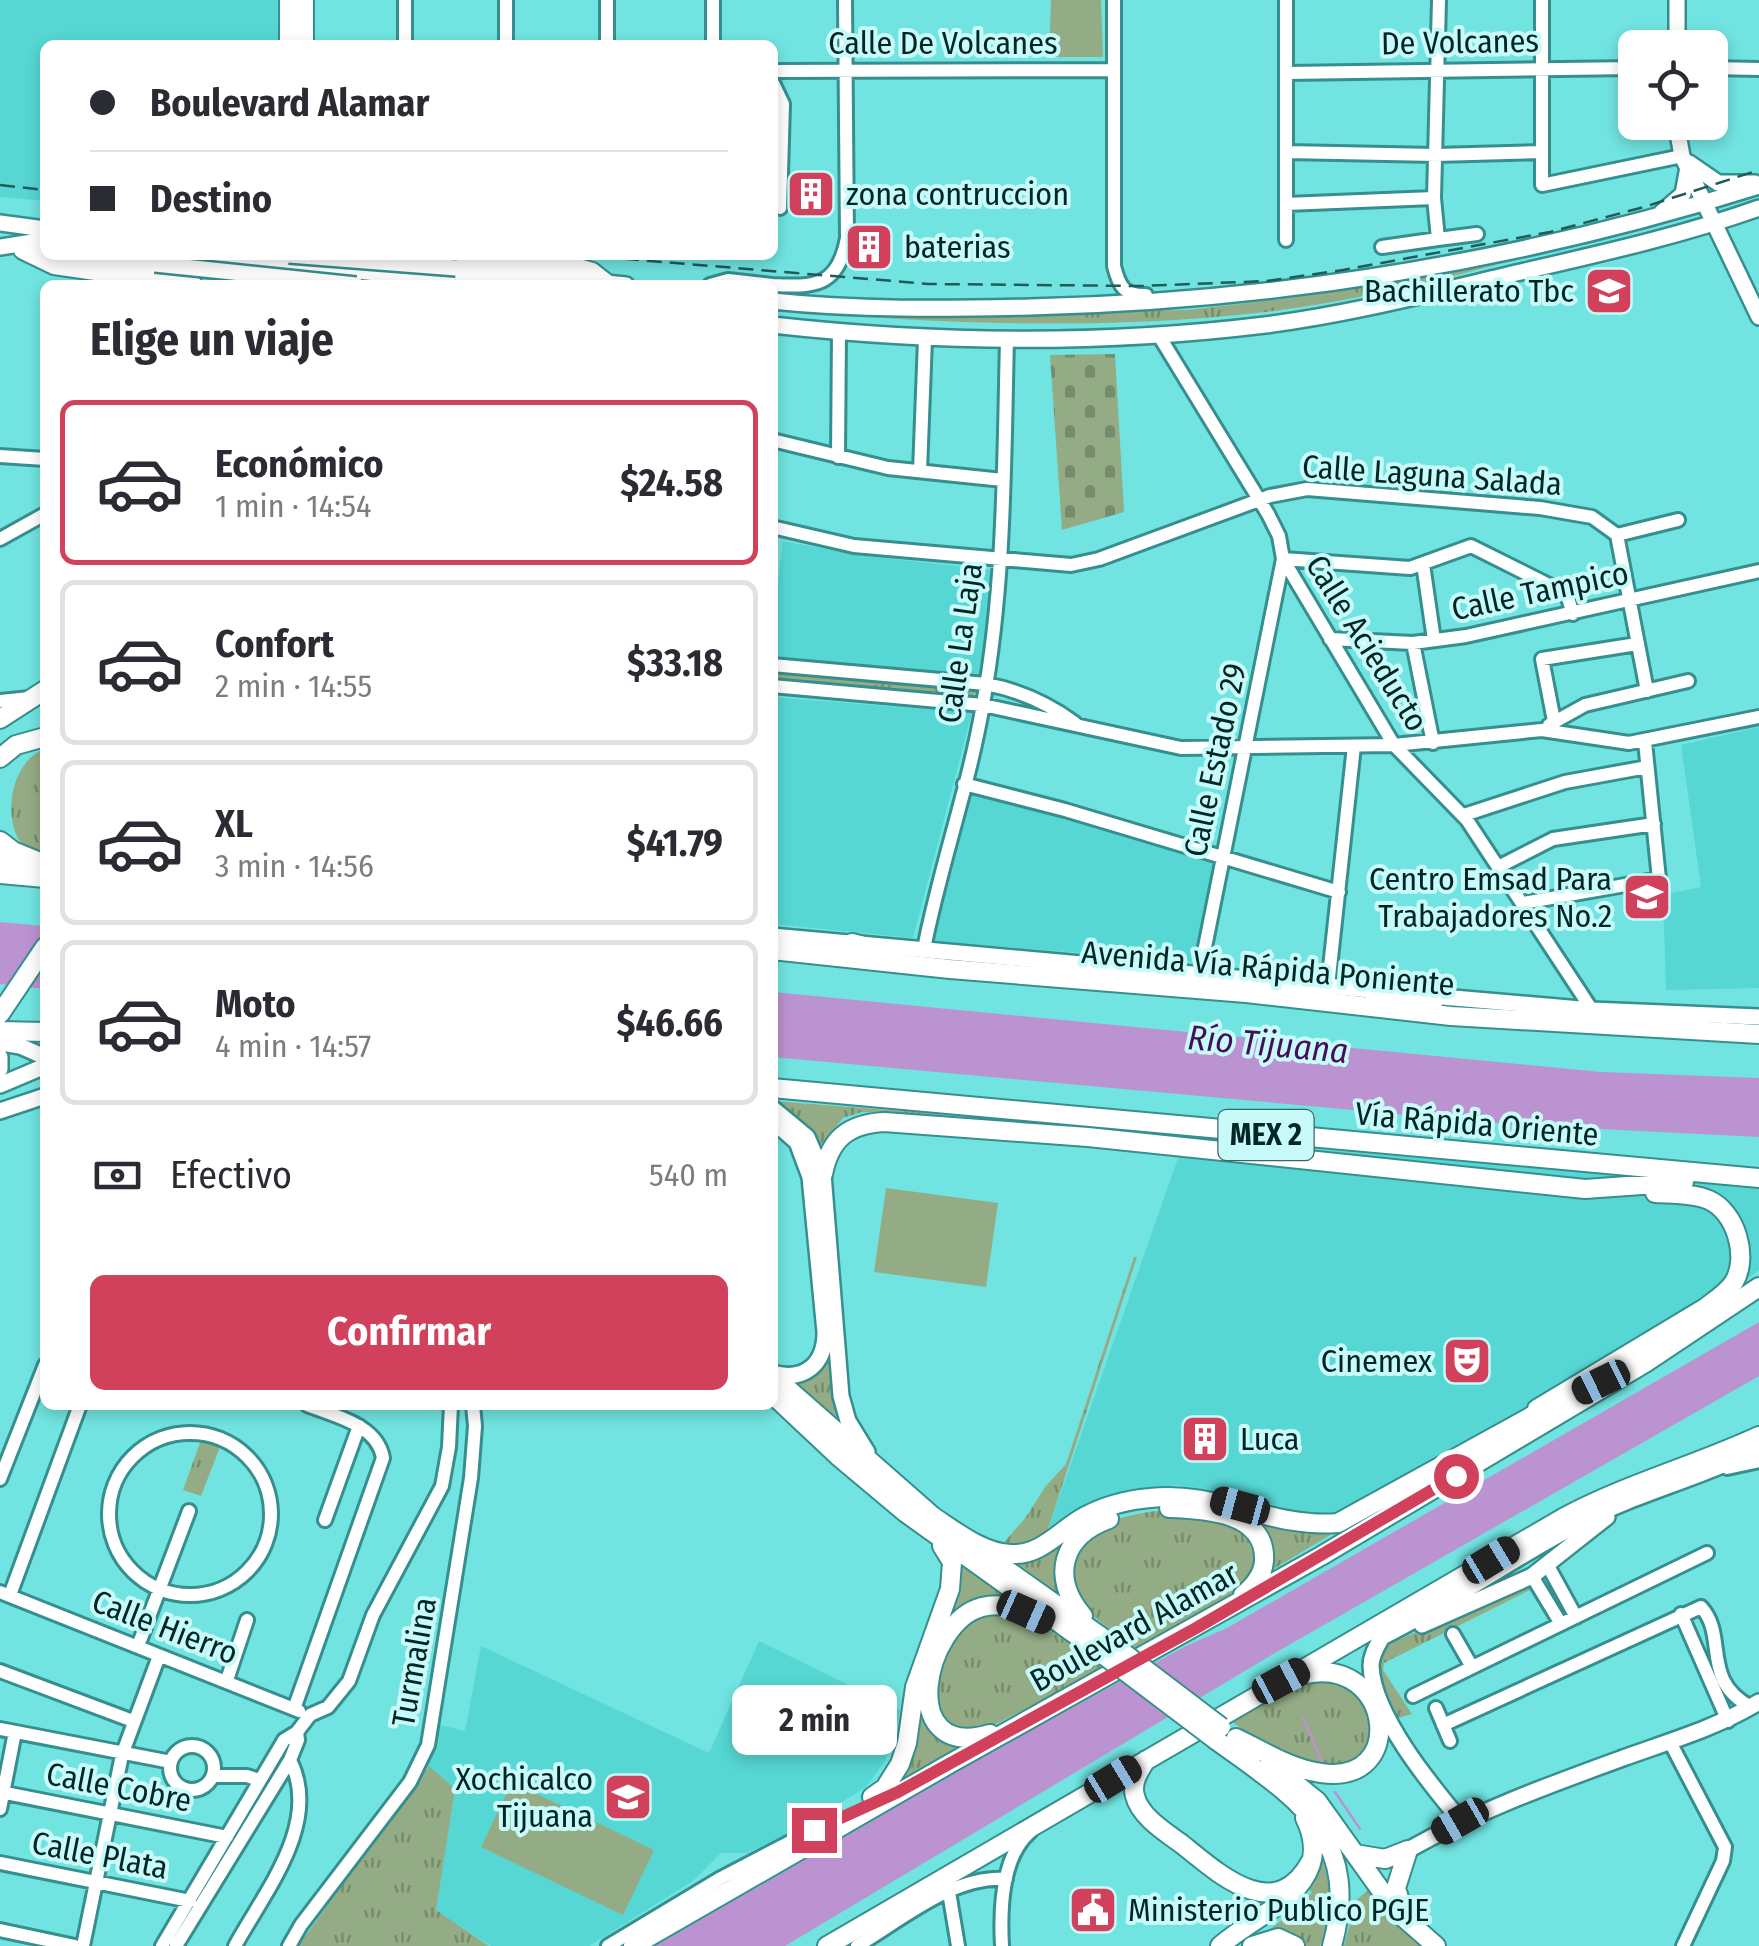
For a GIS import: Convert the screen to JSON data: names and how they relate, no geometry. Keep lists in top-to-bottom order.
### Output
{
  "streets": {
    "highway": [
      "Avenida Vía Rápida Poniente",
      "Vía Rápida Oriente",
      "MEX 2",
      "Boulevard Alamar"
    ],
    "street": [
      "De Volcanes",
      "Calle De Volcanes",
      "Calle Laguna Salada",
      "Calle Tampico",
      "Calle La Laja",
      "Calle Acieducto",
      "Calle Estado 29",
      "Calle Hierro",
      "Turmalina",
      "Calle Cobre",
      "Calle Plata"
    ]
  },
  "crossings": [
    ["Calle Laguna Salada", "Calle La Laja"],
    ["Calle Laguna Salada", "Calle Acieducto"],
    ["Calle Tampico", "Calle Acieducto"],
    ["Calle La Laja", "Avenida Vía Rápida Poniente"],
    ["Calle Acieducto", "Calle Estado 29"],
    ["Calle Acieducto", "Avenida Vía Rápida Poniente"],
    ["Calle Estado 29", "Avenida Vía Rápida Poniente"]
  ],
  "water": ["Río Tijuana"],
  "places": {
    "building": ["zona contruccion", "baterias", "Luca"],
    "school or university": ["Bachillerato Tbc", "Centro Emsad Para Trabajadores No.2", "Xochicalco Tijuana"],
    "theatre": ["Cinemex"],
    "public building": ["Ministerio Publico PGJE"]
  },
  "page": {
    "banner": ["Boulevard Alamar", "Destino"],
    "heading": "Elige un viaje",
    "list": [
      {
        "name": "Económico",
        "note": "1 min · 14:54",
        "value": "$24.58"
      },
      {
        "name": "Confort",
        "note": "2 min · 14:55",
        "value": "$33.18"
      },
      {
        "name": "XL",
        "note": "3 min · 14:56",
        "value": "$41.79"
      },
      {
        "name": "Moto",
        "note": "4 min · 14:57",
        "value": "$46.66"
      }
    ],
    "pay": ["Efectivo", "540 m"],
    "buttons": "Confirmar",
    "bubble": "2 min"
  }
}
